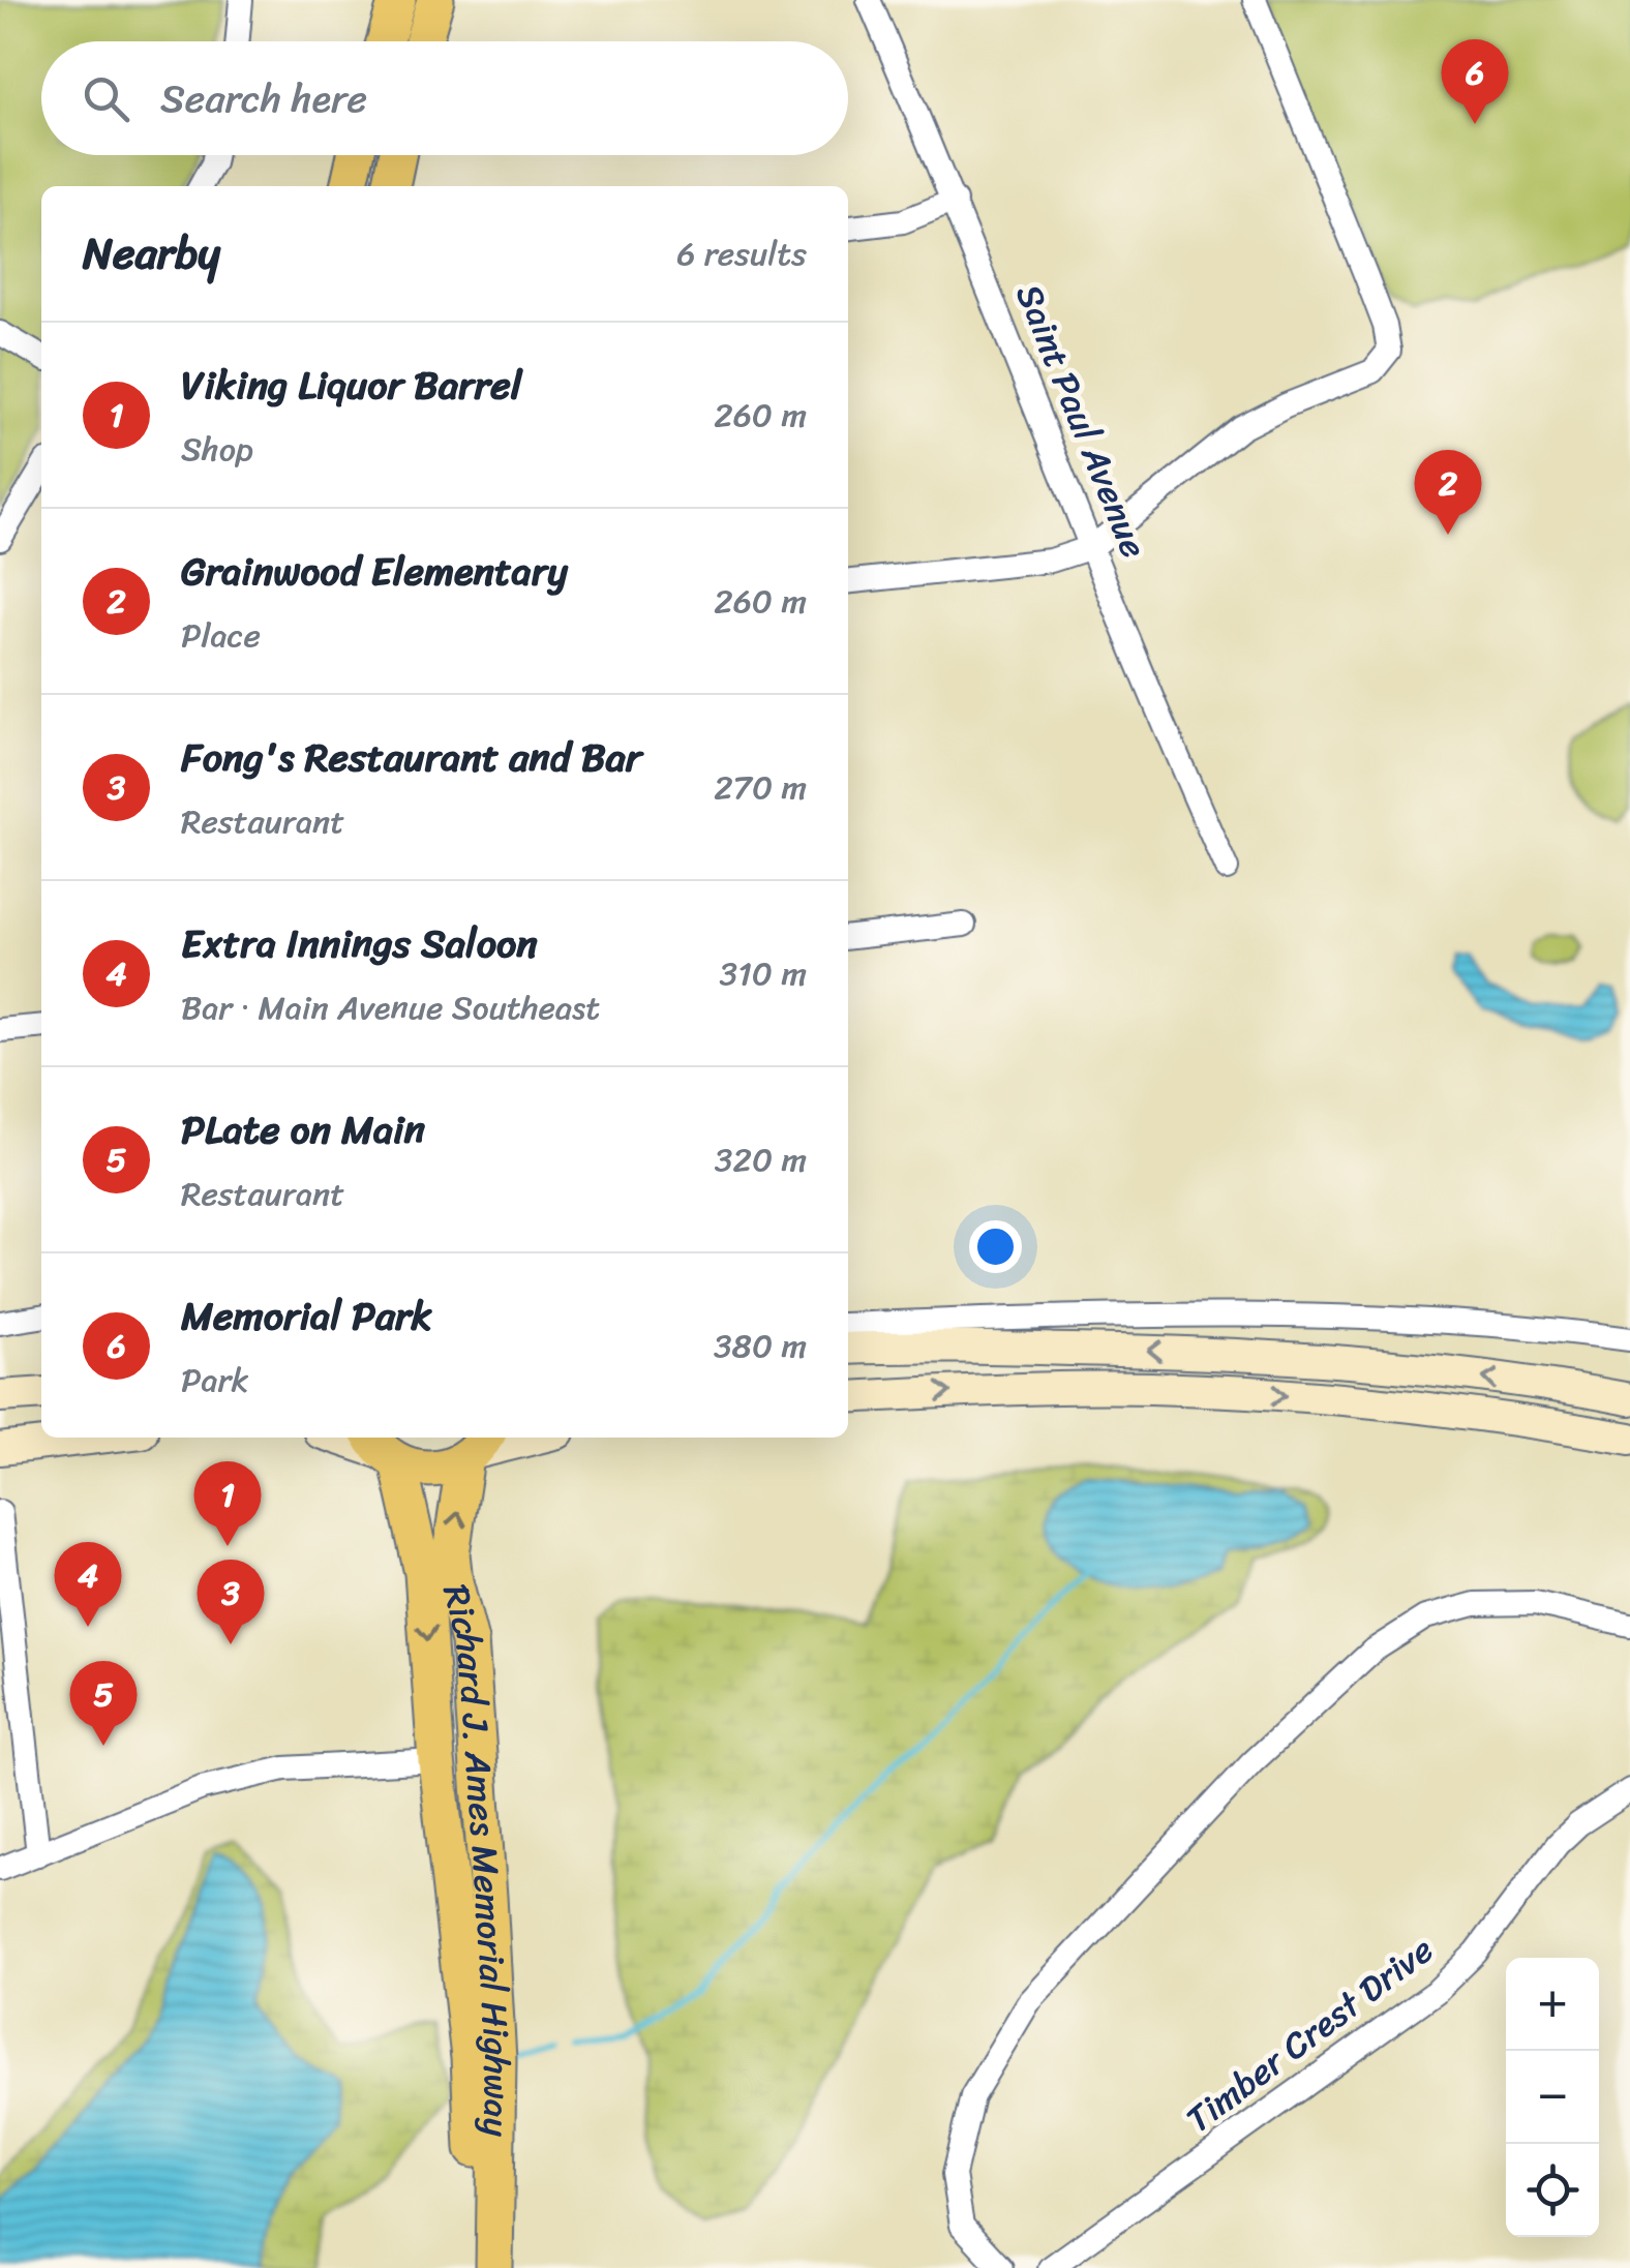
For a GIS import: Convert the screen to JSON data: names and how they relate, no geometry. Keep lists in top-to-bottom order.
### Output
{
  "streets": {
    "main road": ["Richard J. Ames Memorial Highway"],
    "street": ["Saint Paul Avenue", "Timber Crest Drive"]
  },
  "page": {
    "pins": [
      "6",
      "2",
      "1",
      "4",
      "3",
      "5"
    ],
    "search": "Search here",
    "heading": ["Nearby", "6 results"],
    "list": [
      {
        "mark": "1",
        "name": "Viking Liquor Barrel",
        "note": "Shop",
        "value": "260 m"
      },
      {
        "mark": "2",
        "name": "Grainwood Elementary",
        "note": "Place",
        "value": "260 m"
      },
      {
        "mark": "3",
        "name": "Fong's Restaurant and Bar",
        "note": "Restaurant",
        "value": "270 m"
      },
      {
        "mark": "4",
        "name": "Extra Innings Saloon",
        "note": "Bar · Main Avenue Southeast",
        "value": "310 m"
      },
      {
        "mark": "5",
        "name": "PLate on Main",
        "note": "Restaurant",
        "value": "320 m"
      },
      {
        "mark": "6",
        "name": "Memorial Park",
        "note": "Park",
        "value": "380 m"
      }
    ],
    "map_buttons": ["+", "−"]
  }
}
